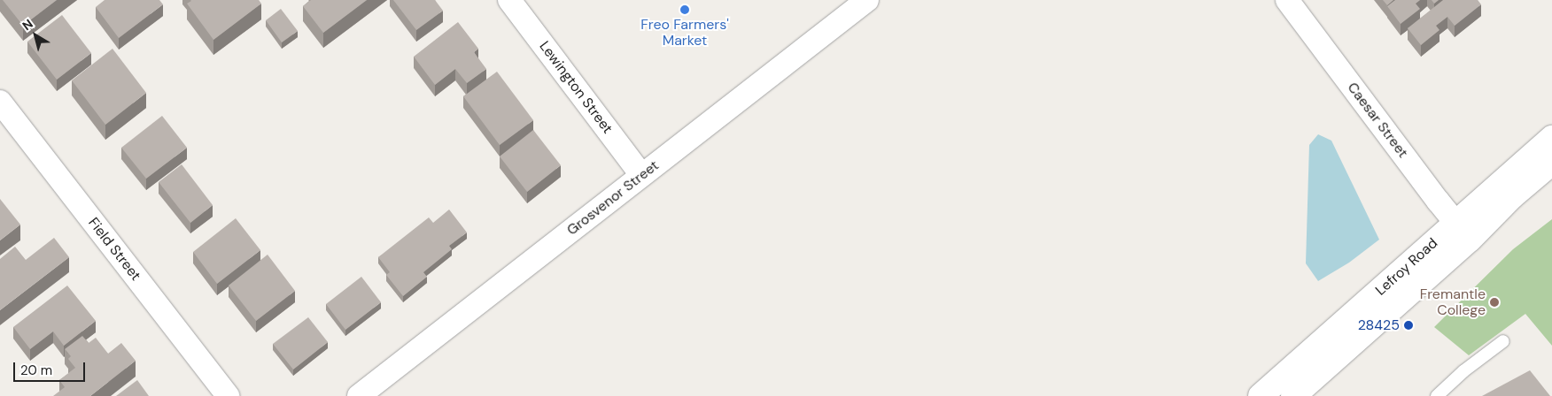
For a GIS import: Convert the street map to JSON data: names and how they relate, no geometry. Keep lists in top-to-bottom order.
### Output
{
  "streets": {
    "street": [
      "Lewington Street",
      "Caesar Street",
      "Grosvenor Street",
      "Field Street",
      "Lefroy Road"
    ]
  },
  "crossings": [
    ["Lewington Street", "Grosvenor Street"],
    ["Caesar Street", "Lefroy Road"]
  ],
  "places": ["Freo Farmers' Market", "Fremantle College", "28425"],
  "scale_bar": "20 m",
  "north": "top left"
}
